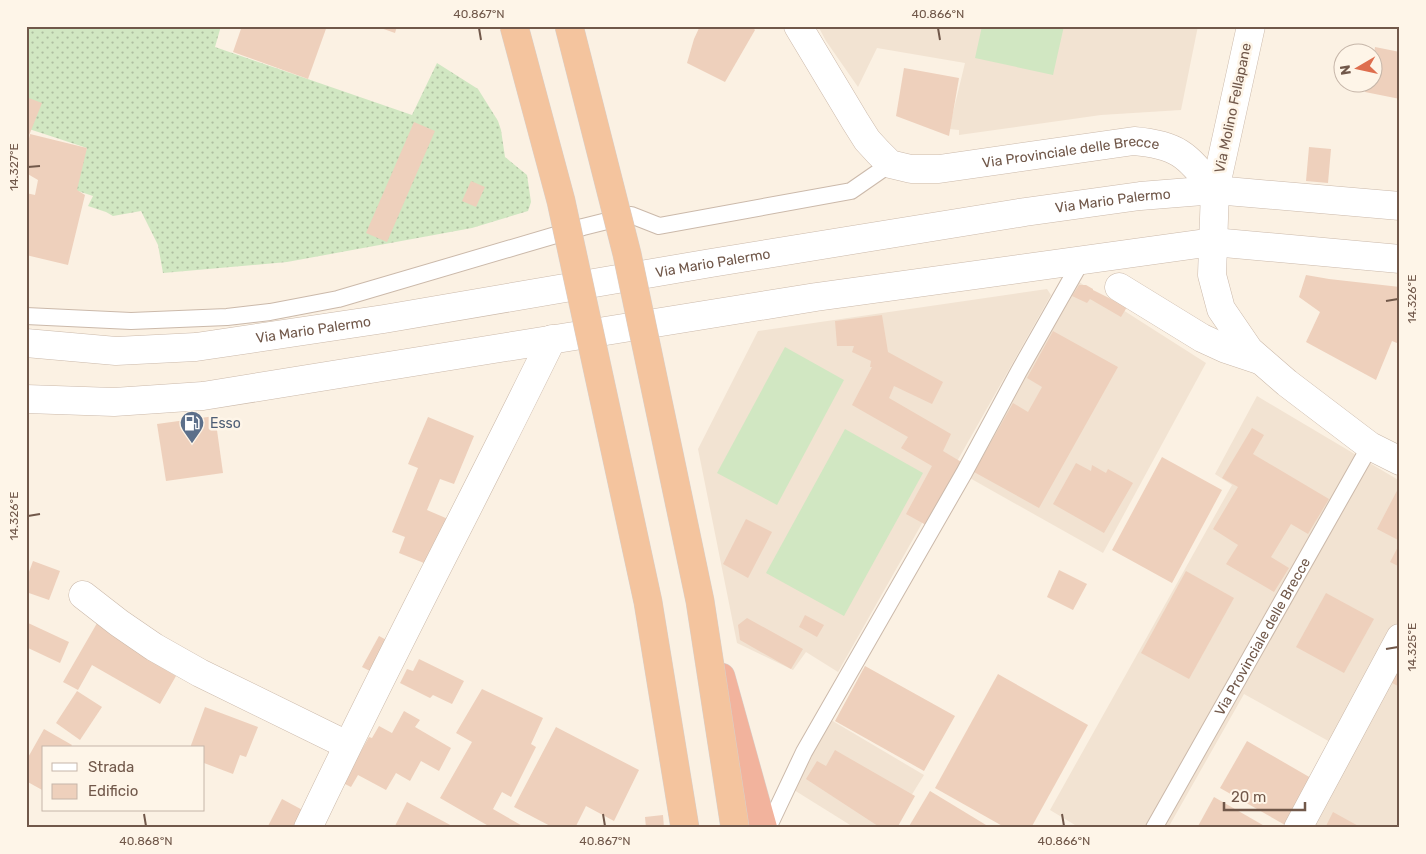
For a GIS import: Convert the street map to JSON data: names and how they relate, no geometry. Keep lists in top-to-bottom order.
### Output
{
  "streets": {
    "street": ["Via Molino Fellapane", "Via Provinciale delle Brecce", "Via Mario Palermo"]
  },
  "crossings": [
    ["Via Molino Fellapane", "Via Provinciale delle Brecce"],
    ["Via Molino Fellapane", "Via Mario Palermo"],
    ["Via Provinciale delle Brecce", "Via Mario Palermo"]
  ],
  "places": {
    "fuel station": ["Esso"]
  },
  "legend": ["Strada", "Edificio"],
  "scale_bar": "20 m",
  "north": "left",
  "coordinates": [
    "40.867°N",
    "40.866°N",
    "14.327°E",
    "14.326°E",
    "14.325°E",
    "40.868°N"
  ]
}
